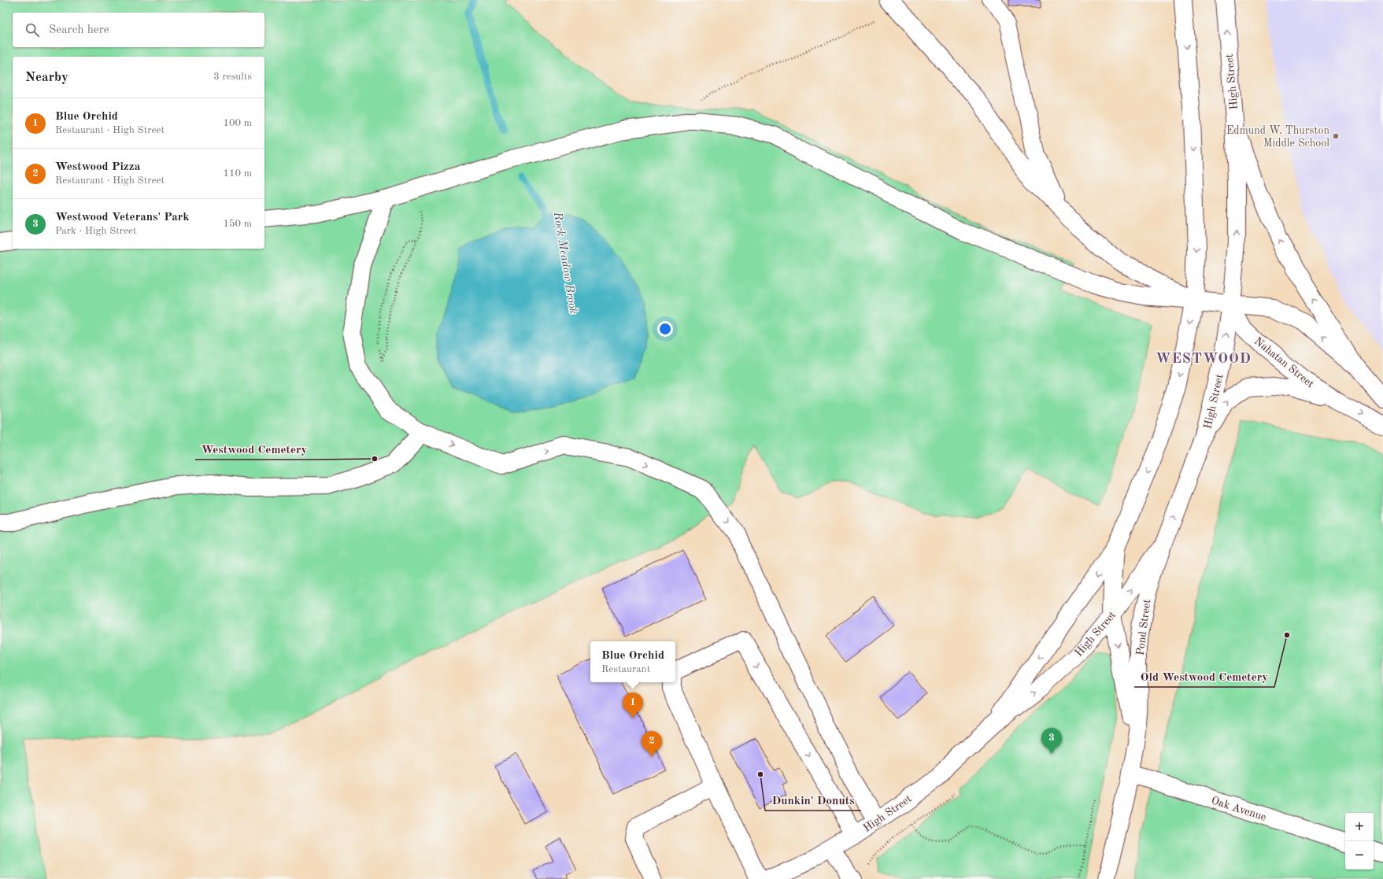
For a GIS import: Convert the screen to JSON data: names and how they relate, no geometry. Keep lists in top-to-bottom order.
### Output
{
  "streets": {
    "main road": [
      "High Street",
      "Nahatan Street",
      "Pond Street",
      "Oak Avenue"
    ]
  },
  "crossings": [
    ["High Street", "Nahatan Street"],
    ["High Street", "Pond Street"],
    ["Pond Street", "Oak Avenue"]
  ],
  "districts": ["WESTWOOD"],
  "water": ["Rock Meadow Brook"],
  "places": [
    "Edmund W. Thurston Middle School",
    "Westwood Cemetery",
    "Old Westwood Cemetery",
    "Dunkin' Donuts"
  ],
  "page": {
    "search": "Search here",
    "heading": ["Nearby", "3 results"],
    "list": [
      {
        "mark": "1",
        "name": "Blue Orchid",
        "note": "Restaurant · High Street",
        "value": "100 m"
      },
      {
        "mark": "2",
        "name": "Westwood Pizza",
        "note": "Restaurant · High Street",
        "value": "110 m"
      },
      {
        "mark": "3",
        "name": "Westwood Veterans' Park",
        "note": "Park · High Street",
        "value": "150 m"
      }
    ],
    "popup": ["Blue Orchid", "Restaurant"],
    "pins": ["1", "3", "2"],
    "map_buttons": ["+", "−"]
  }
}
